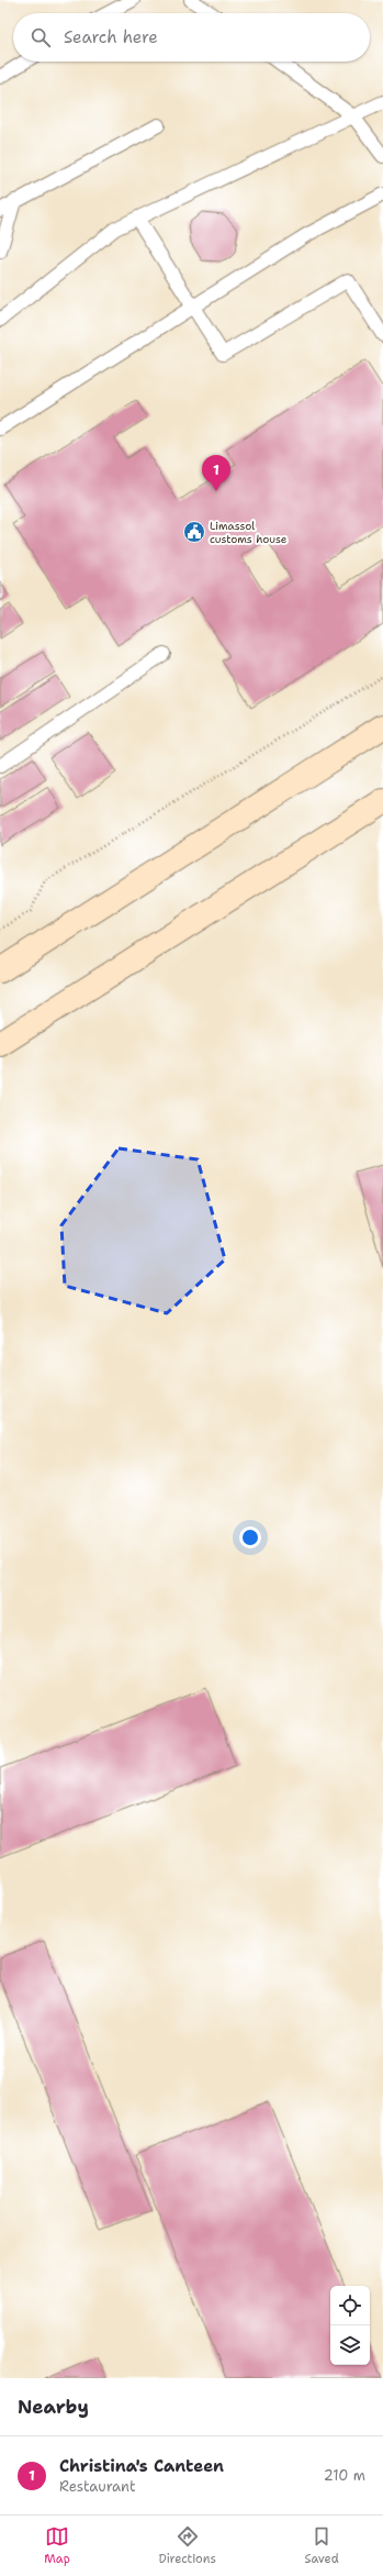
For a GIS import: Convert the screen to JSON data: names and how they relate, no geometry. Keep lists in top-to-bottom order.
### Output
{
  "places": {
    "public building": ["Limassol customs house"]
  },
  "page": {
    "search": "Search here",
    "pins": "1",
    "heading": "Nearby",
    "list": [
      {
        "mark": "1",
        "name": "Christina's Canteen",
        "note": "Restaurant",
        "value": "210 m"
      }
    ],
    "nav": ["Map", "Directions", "Saved"]
  }
}
